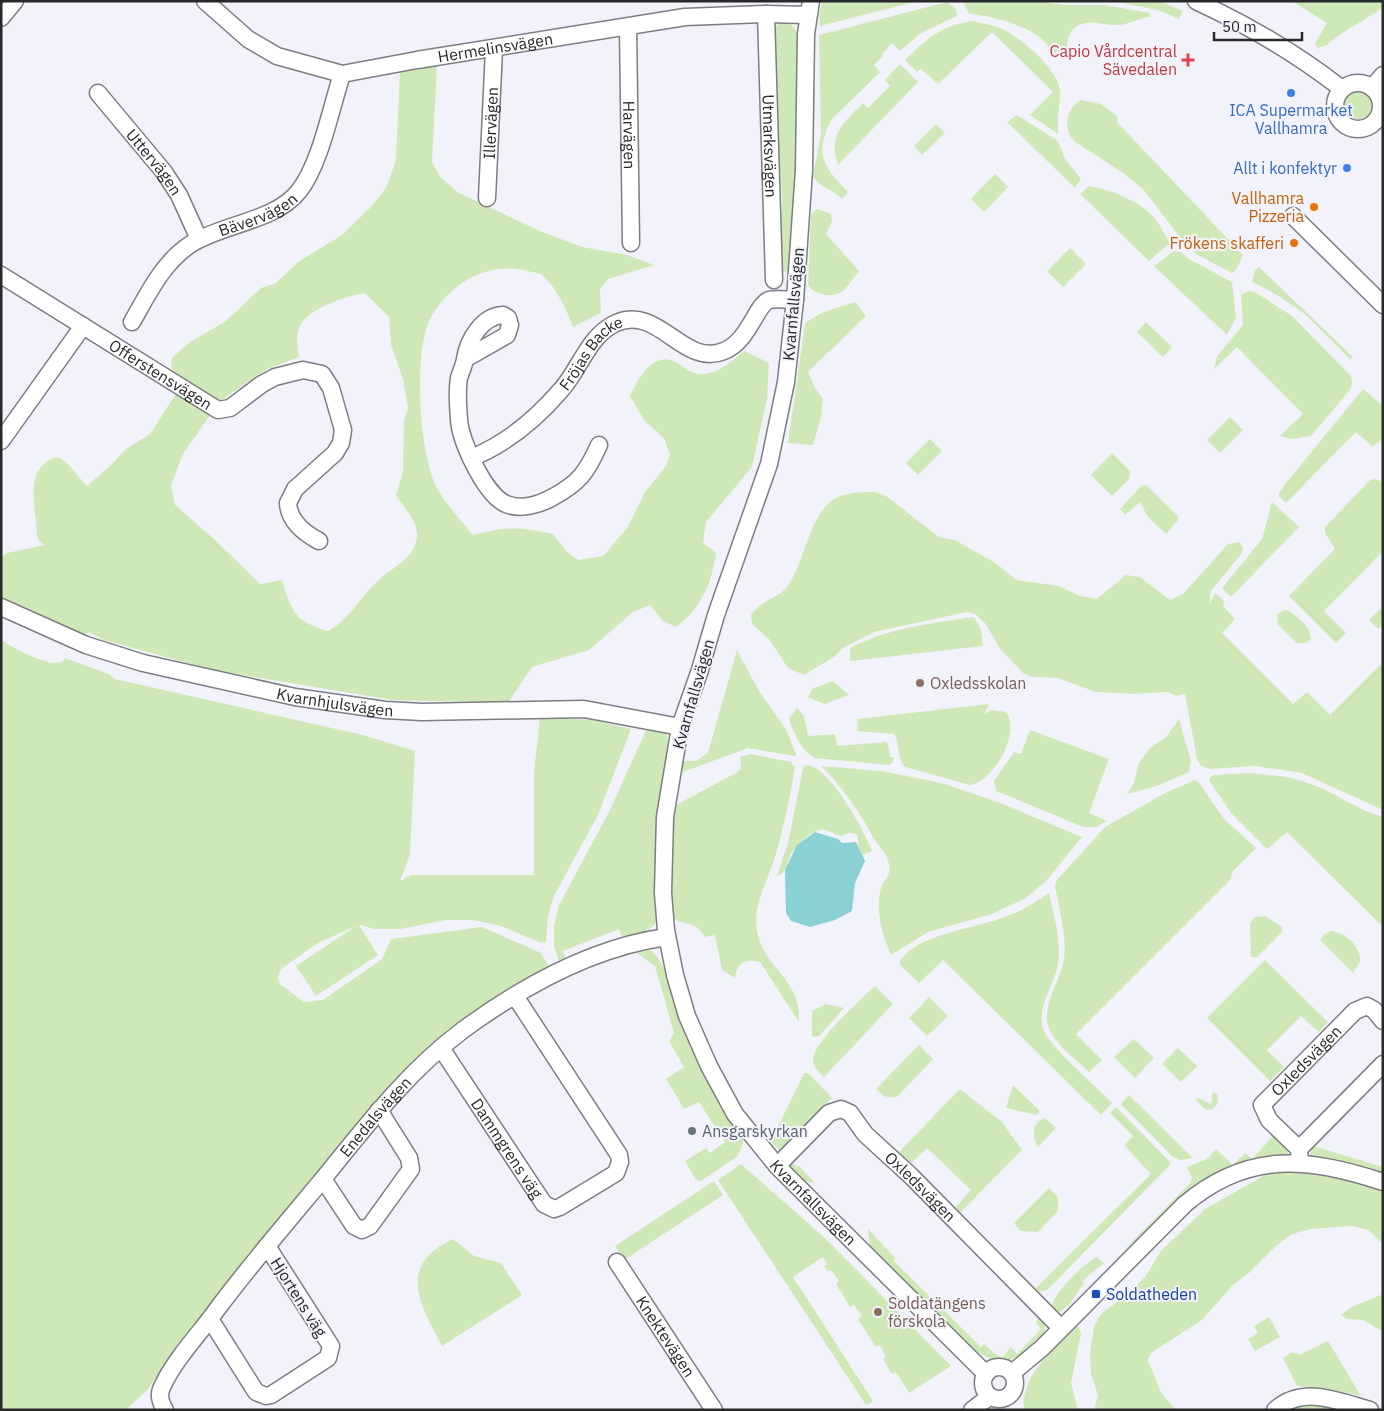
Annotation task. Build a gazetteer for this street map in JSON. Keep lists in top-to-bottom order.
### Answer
{
  "streets": {
    "street": [
      "Hermelinsvägen",
      "Illervägen",
      "Harvägen",
      "Utmarksvägen",
      "Uttervägen",
      "Bävervägen",
      "Kvarnfallsvägen",
      "Fröjas Backe",
      "Offerstensvägen",
      "Kvarnhjulsvägen",
      "Oxledsvägen",
      "Enedalsvägen",
      "Dammgrens väg",
      "Hjortens väg",
      "Knektevägen"
    ]
  },
  "crossings": [
    ["Hermelinsvägen", "Illervägen"],
    ["Hermelinsvägen", "Harvägen"],
    ["Hermelinsvägen", "Utmarksvägen"],
    ["Hermelinsvägen", "Bävervägen"],
    ["Hermelinsvägen", "Kvarnfallsvägen"],
    ["Uttervägen", "Bävervägen"],
    ["Kvarnfallsvägen", "Fröjas Backe"],
    ["Kvarnfallsvägen", "Kvarnhjulsvägen"],
    ["Kvarnfallsvägen", "Oxledsvägen"],
    ["Kvarnfallsvägen", "Enedalsvägen"],
    ["Enedalsvägen", "Dammgrens väg"],
    ["Enedalsvägen", "Hjortens väg"]
  ],
  "places": {
    "health": ["Capio Vårdcentral Sävedalen"],
    "other": [
      "ICA Supermarket Vallhamra",
      "Allt i konfektyr",
      "Vallhamra Pizzeria",
      "Frökens skafferi",
      "Oxledsskolan",
      "Ansgarskyrkan",
      "Soldatängens förskola"
    ],
    "transit": ["Soldatheden"]
  },
  "scale_bar": "50 m"
}
